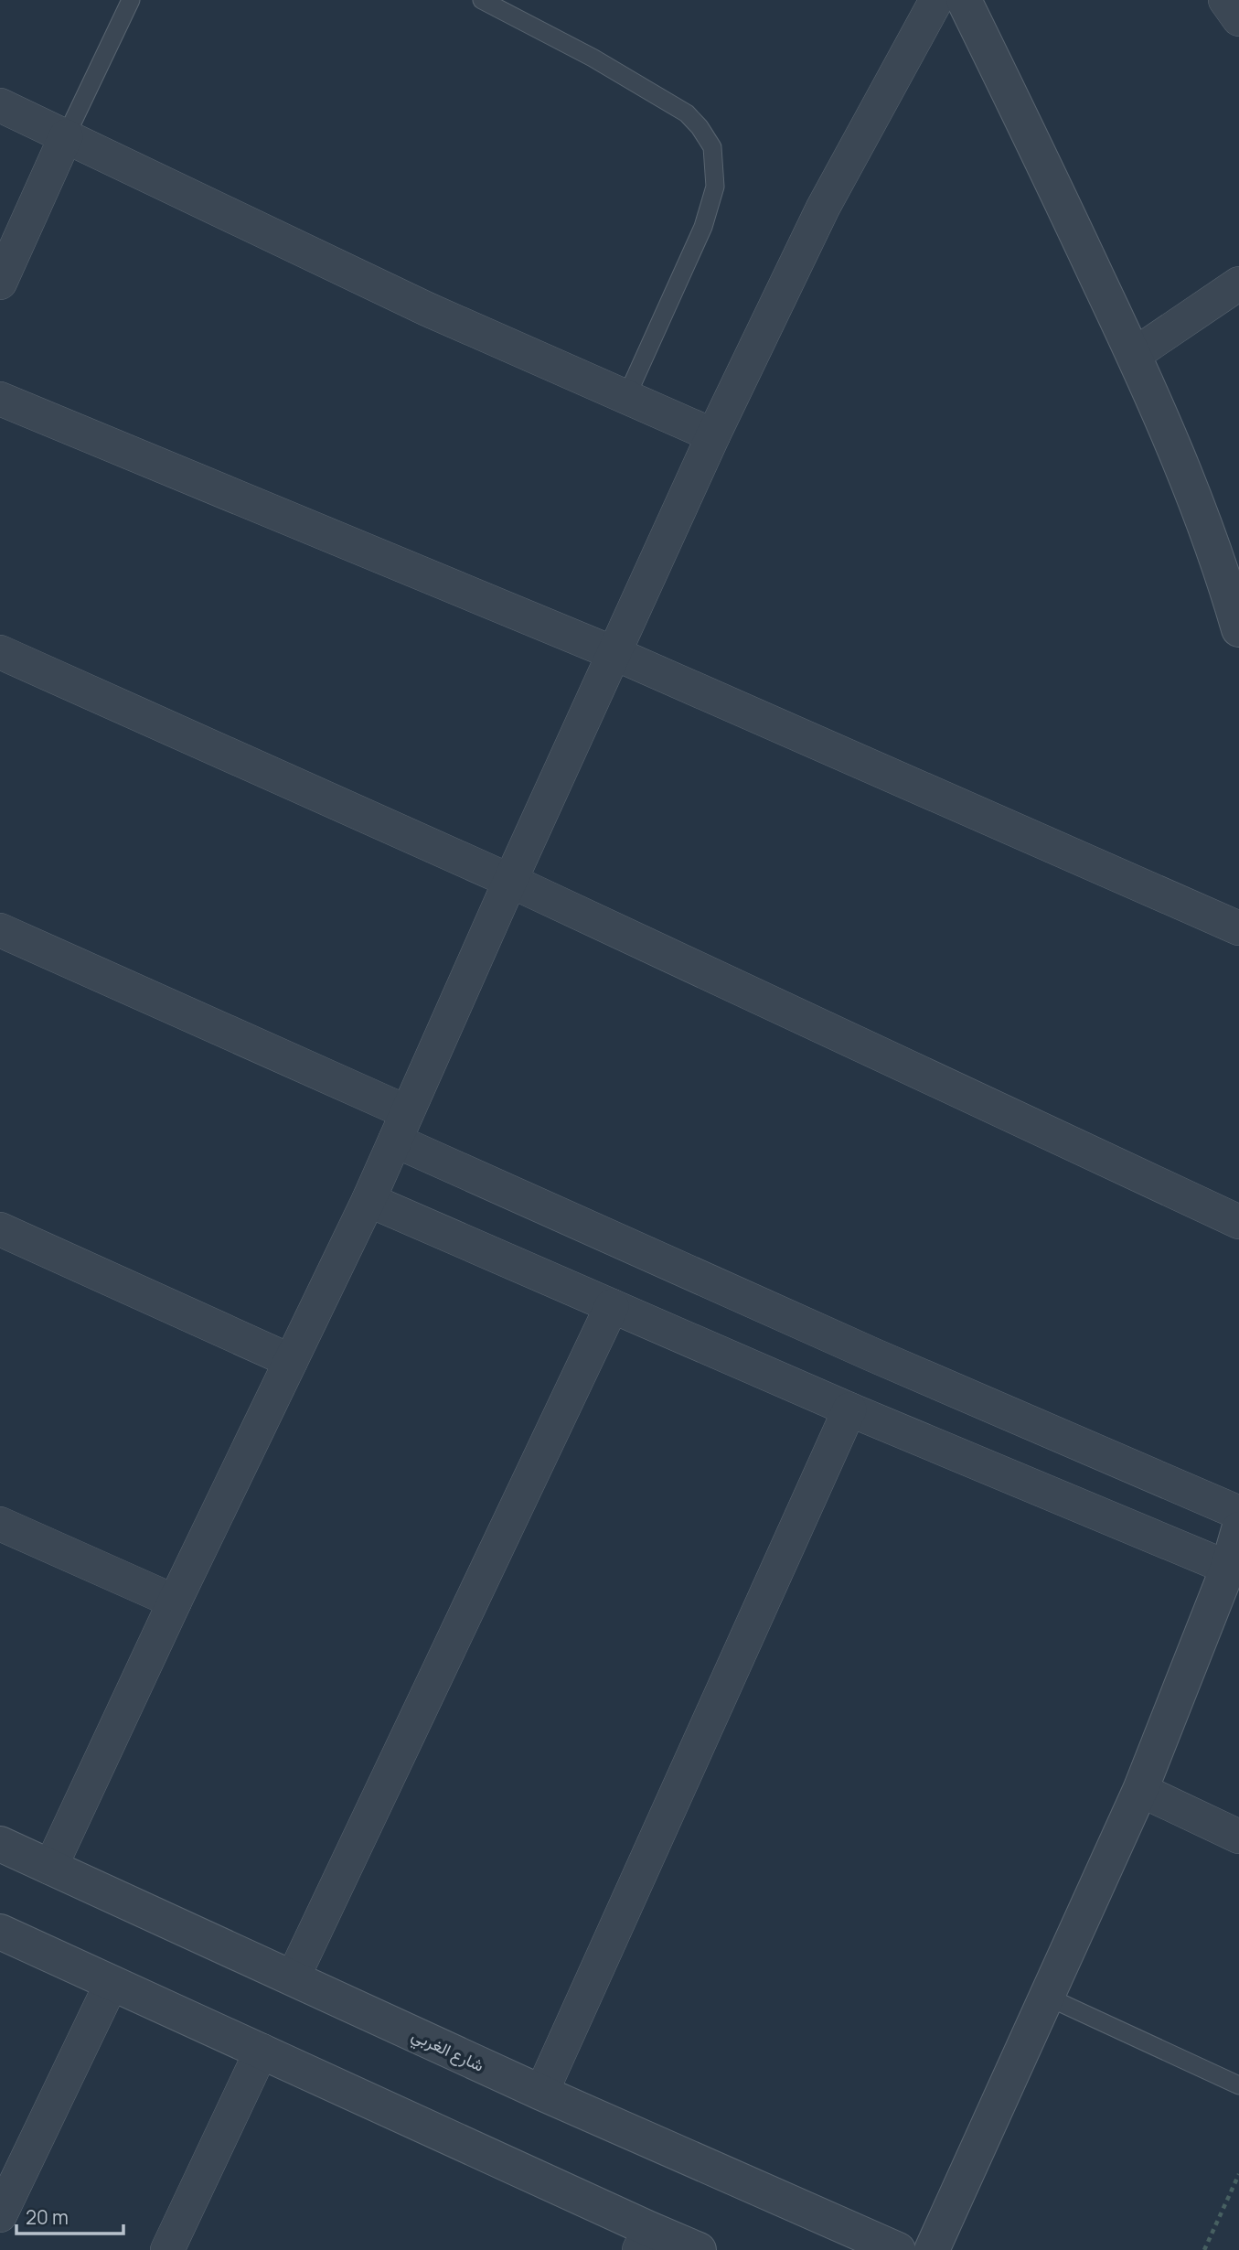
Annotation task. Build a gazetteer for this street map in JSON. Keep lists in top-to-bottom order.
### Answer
{
  "streets": {
    "street": ["شارع الغربي"]
  },
  "scale_bar": "20 m"
}
